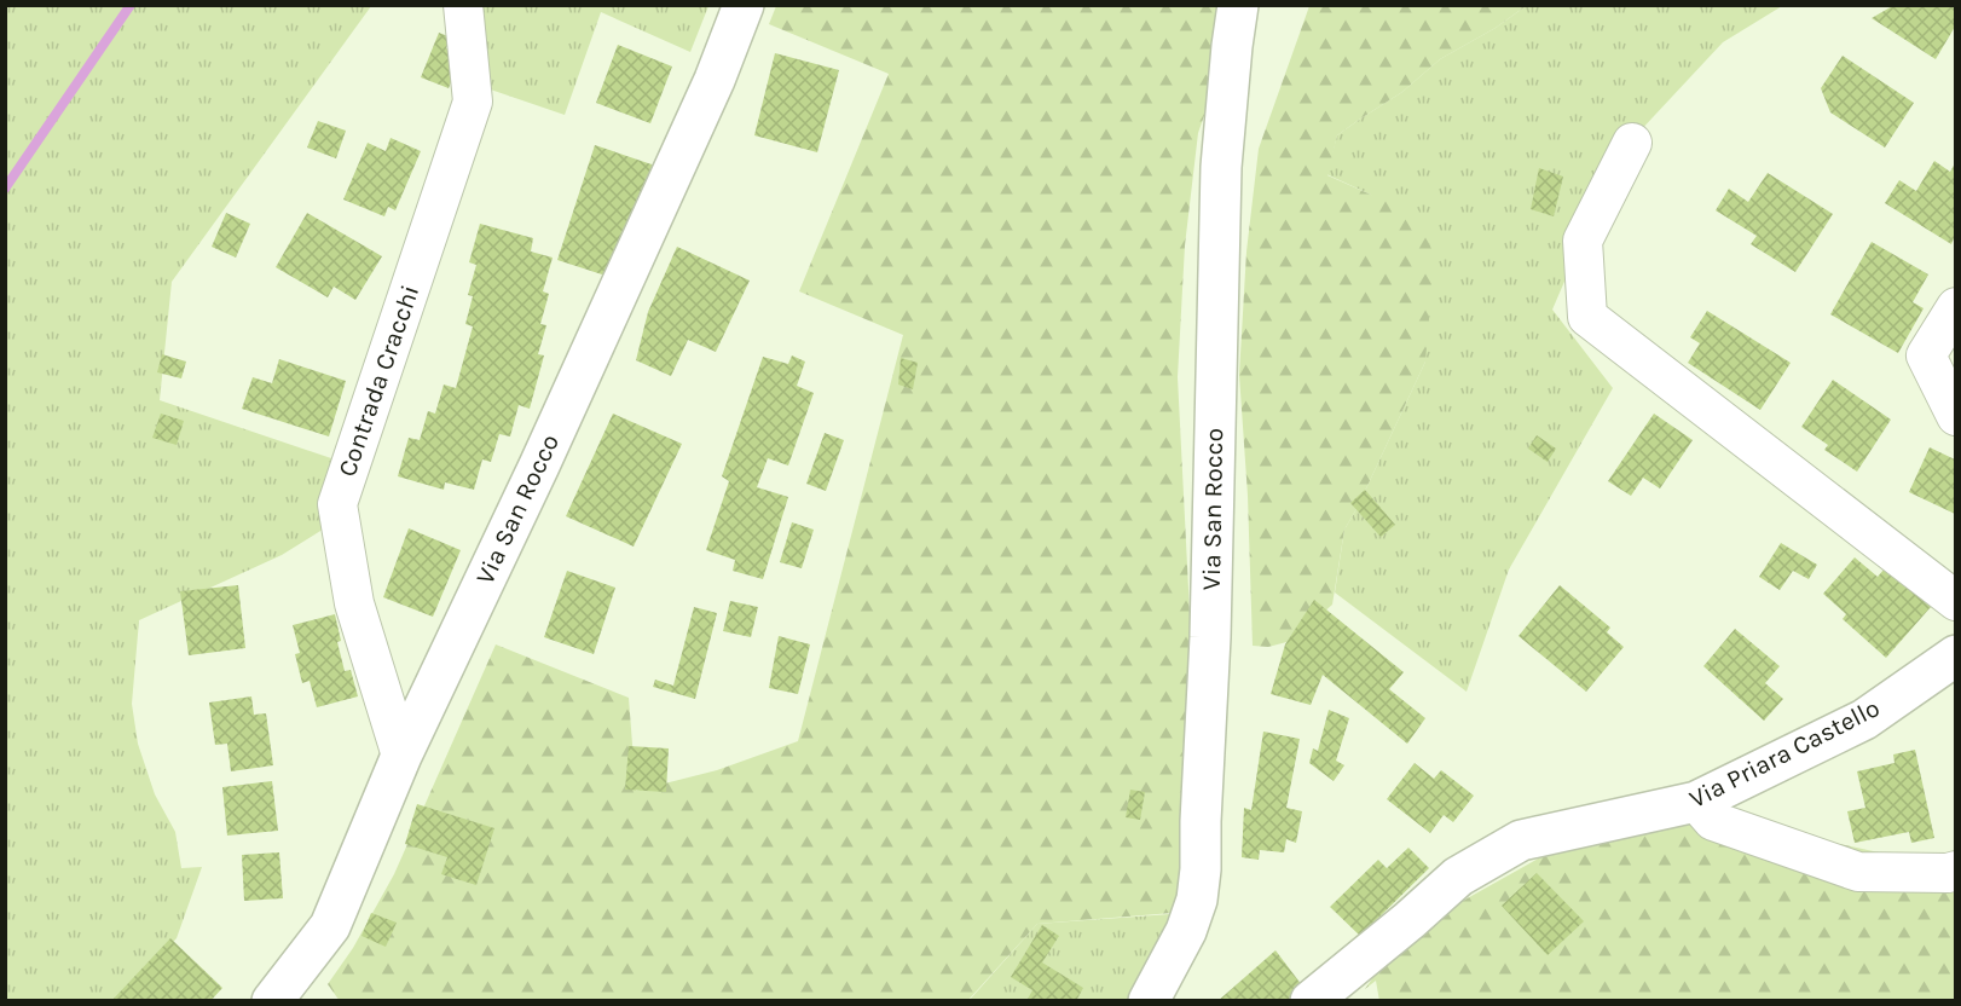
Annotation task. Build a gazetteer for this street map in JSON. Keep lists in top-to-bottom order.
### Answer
{
  "streets": {
    "street": ["Contrada Cracchi", "Via San Rocco", "Via Priara Castello"]
  },
  "crossings": [
    ["Contrada Cracchi", "Via San Rocco"]
  ]
}
